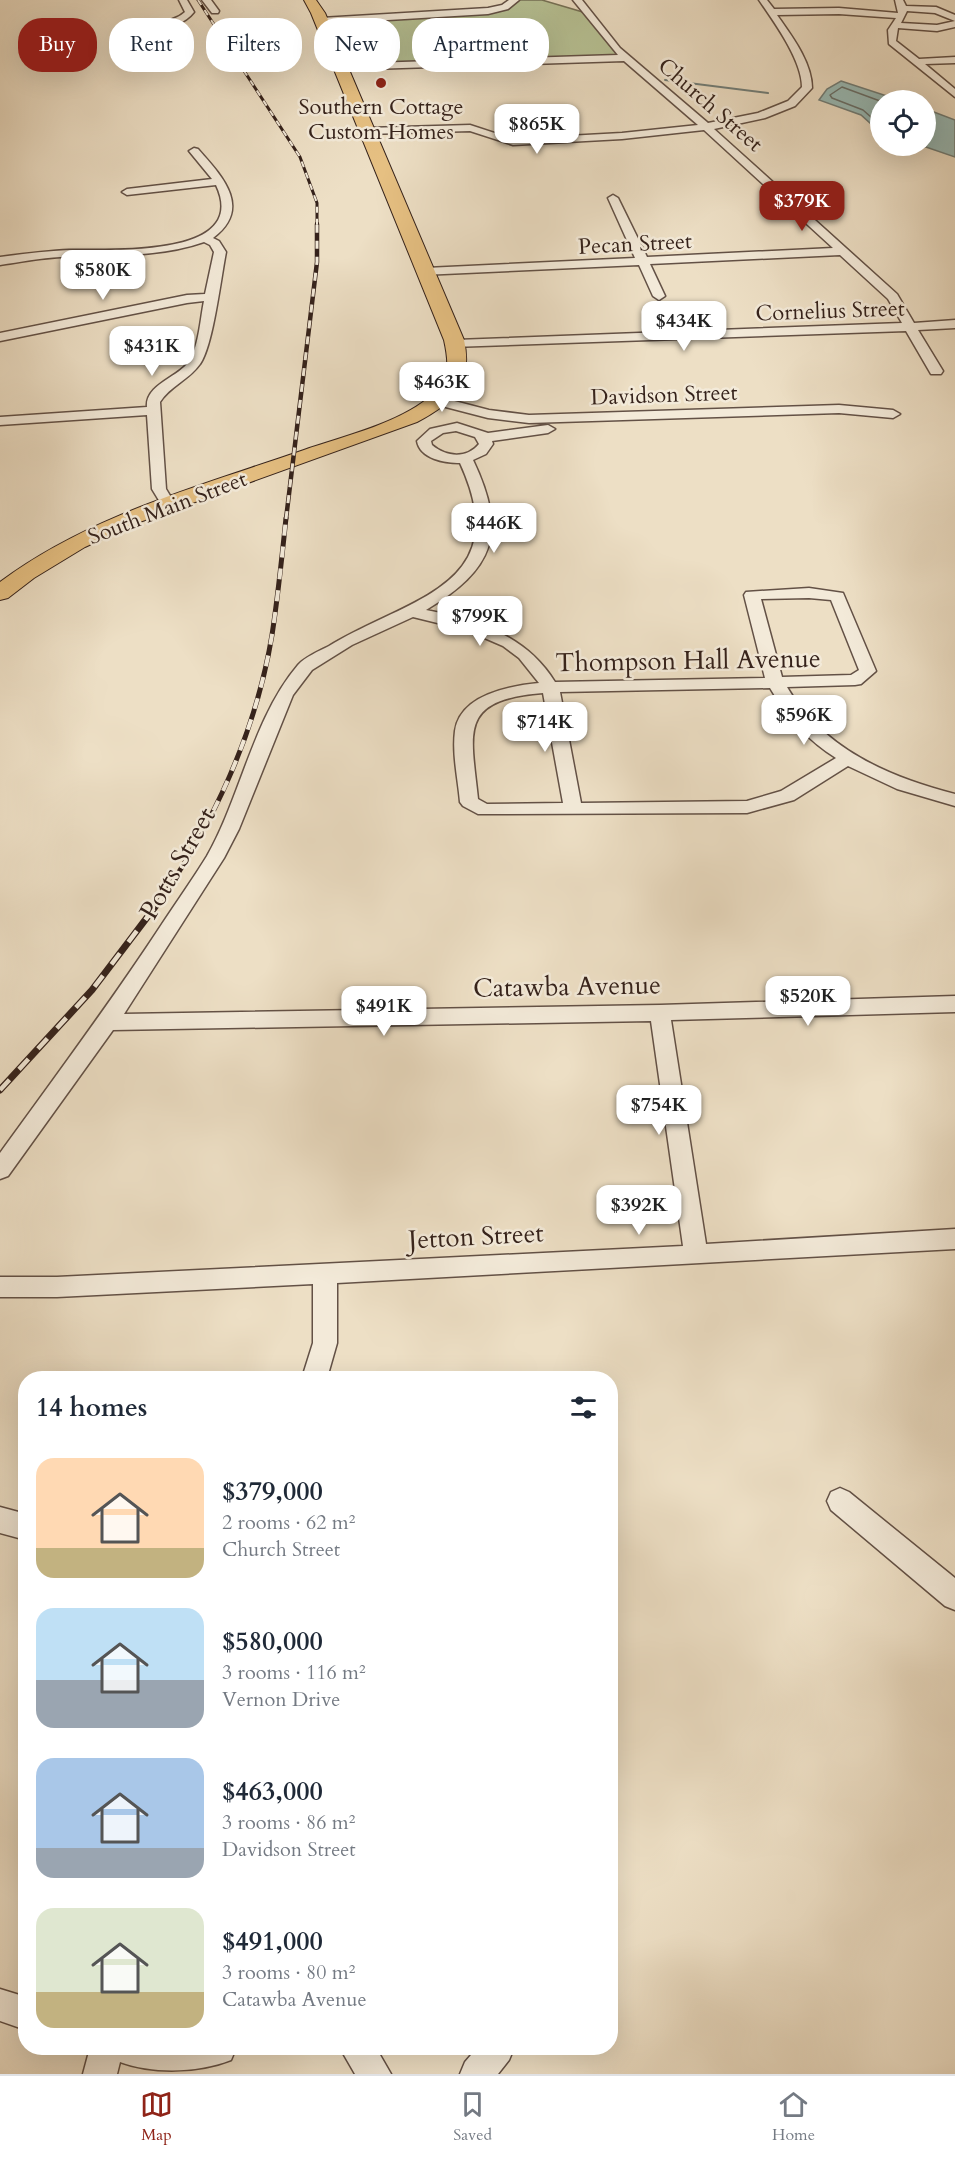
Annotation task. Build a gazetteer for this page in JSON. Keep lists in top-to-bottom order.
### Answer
{
  "streets": {
    "main road": ["South Main Street"],
    "street": [
      "Church Street",
      "Pecan Street",
      "Cornelius Street",
      "Davidson Street",
      "Thompson Hall Avenue",
      "Potts Street",
      "Catawba Avenue",
      "Jetton Street"
    ]
  },
  "crossings": [
    ["Church Street", "Pecan Street"],
    ["Church Street", "Cornelius Street"],
    ["Davidson Street", "South Main Street"],
    ["Potts Street", "Catawba Avenue"]
  ],
  "places": ["Southern Cottage Custom Homes"],
  "page": {
    "chip": [
      "Buy",
      "Rent",
      "Filters",
      "New",
      "Apartment"
    ],
    "price": [
      "$865K",
      "$379K",
      "$580K",
      "$434K",
      "$431K",
      "$463K",
      "$446K",
      "$799K",
      "$596K",
      "$714K",
      "$520K",
      "$491K",
      "$754K",
      "$392K"
    ],
    "heading": "14 homes",
    "list": [
      {
        "name": "$379,000",
        "note": "2 rooms · 62 m² · Church Street"
      },
      {
        "name": "$580,000",
        "note": "3 rooms · 116 m² · Vernon Drive"
      },
      {
        "name": "$463,000",
        "note": "3 rooms · 86 m² · Davidson Street"
      },
      {
        "name": "$491,000",
        "note": "3 rooms · 80 m² · Catawba Avenue"
      }
    ],
    "tabs": ["Map", "Saved", "Home"]
  }
}
